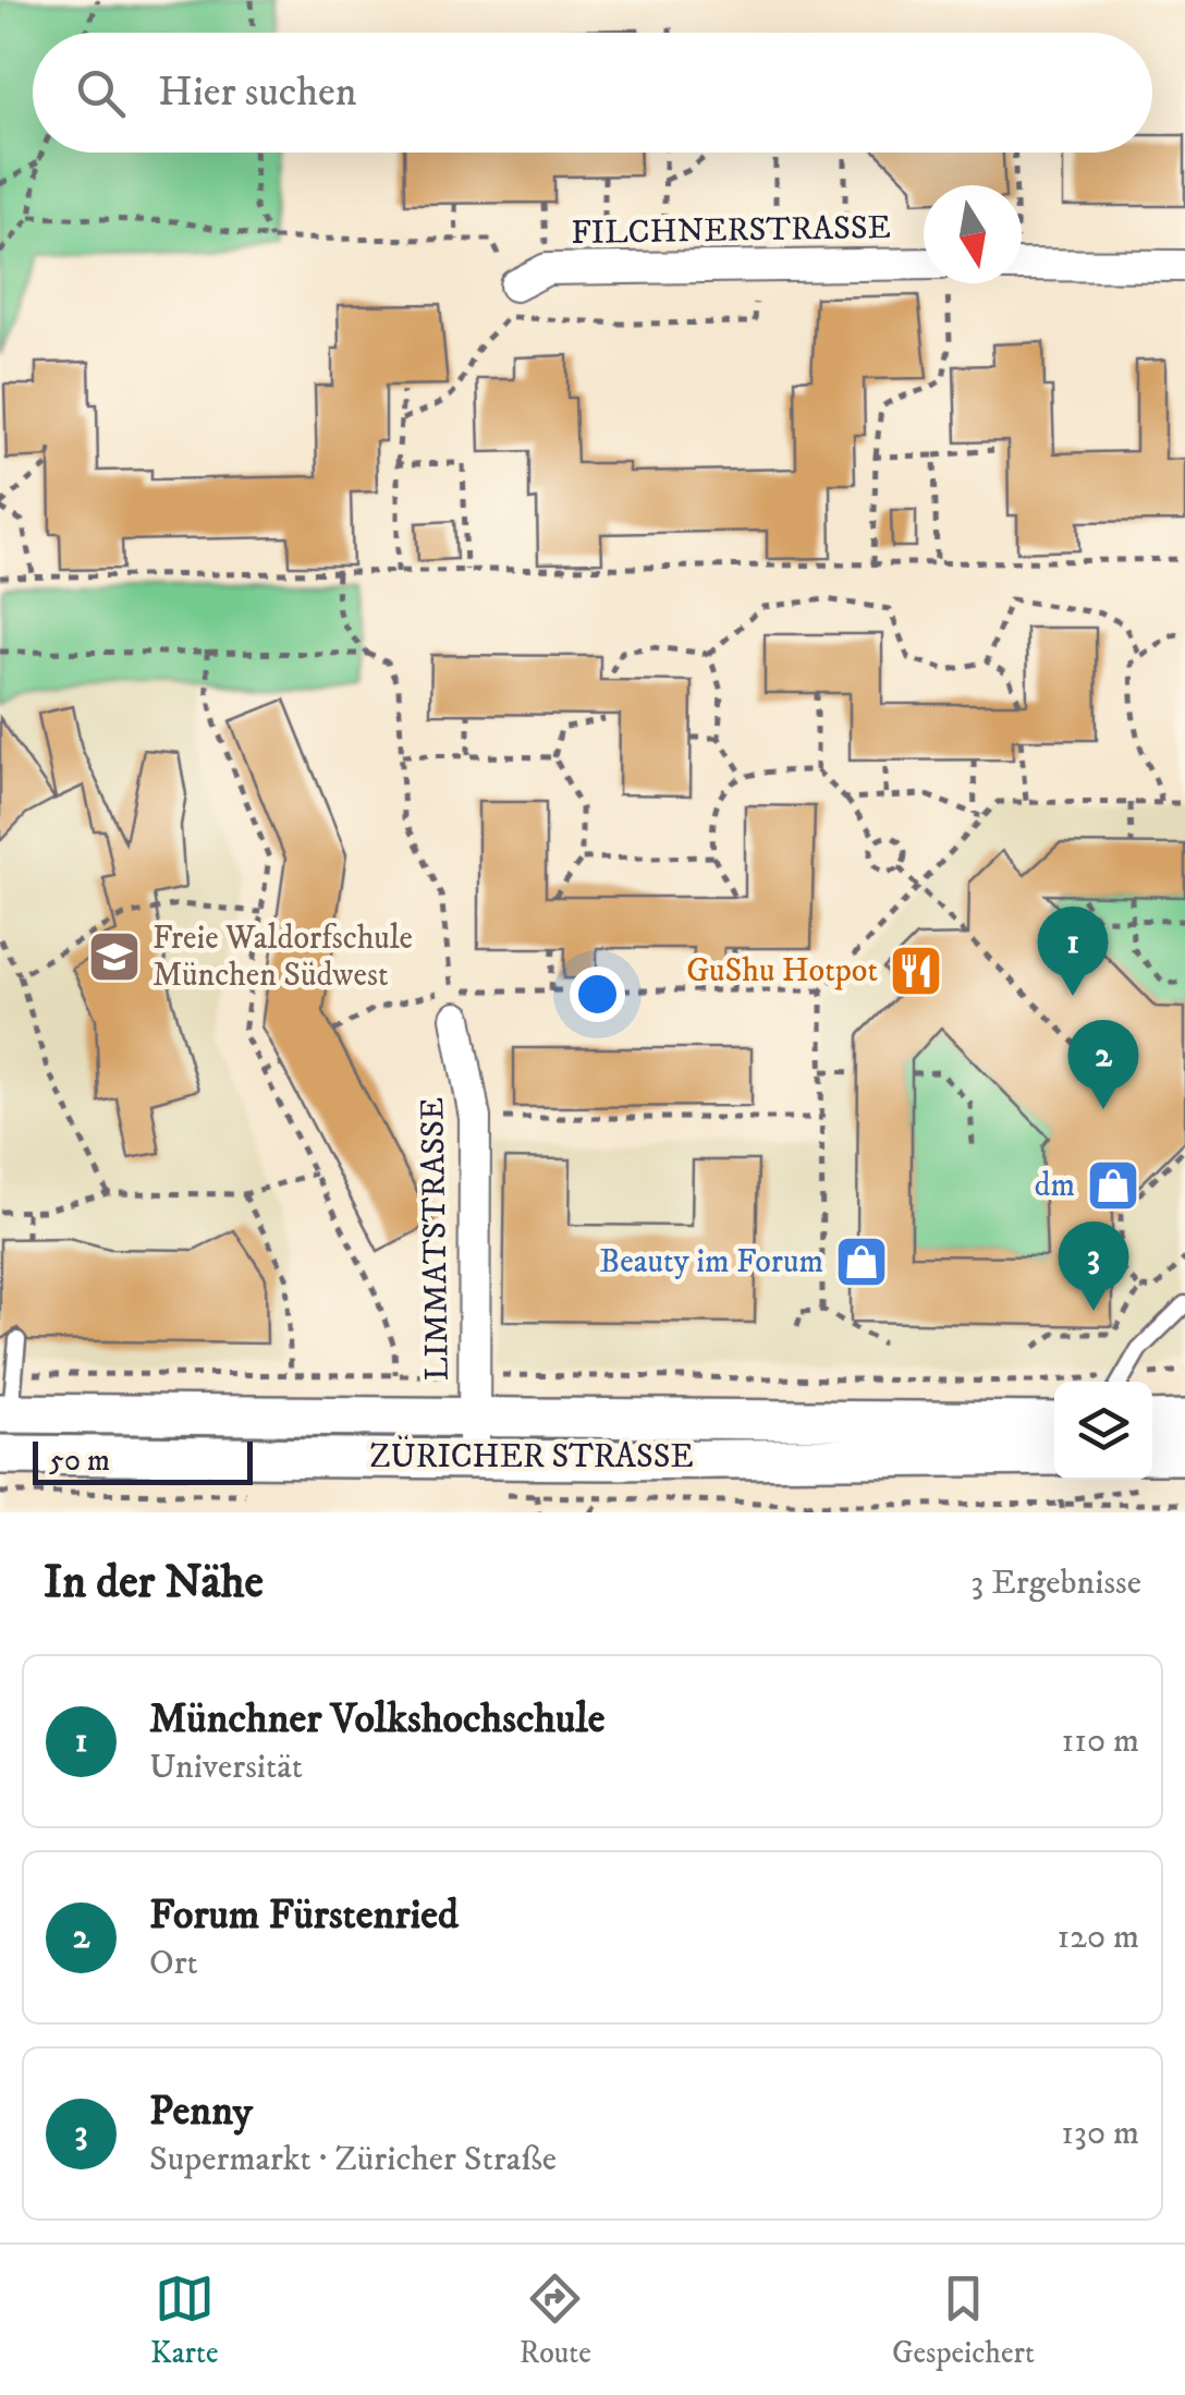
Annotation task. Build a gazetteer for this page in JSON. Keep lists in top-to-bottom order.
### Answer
{
  "streets": {
    "street": ["FILCHNERSTRASSE", "LIMMATSTRASSE", "ZÜRICHER STRASSE"]
  },
  "crossings": [
    ["LIMMATSTRASSE", "ZÜRICHER STRASSE"]
  ],
  "places": {
    "school or university": ["Freie Waldorfschule München Südwest"],
    "restaurant": ["GuShu Hotpot"],
    "shop": ["dm", "Beauty im Forum"]
  },
  "scale_bar": "50 m",
  "north": "bottom",
  "page": {
    "search": "Hier suchen",
    "pins": ["1", "2", "3"],
    "scale": "50 m",
    "heading": ["In der Nähe", "3 Ergebnisse"],
    "list": [
      {
        "mark": "1",
        "name": "Münchner Volkshochschule",
        "note": "Universität",
        "value": "110 m"
      },
      {
        "mark": "2",
        "name": "Forum Fürstenried",
        "note": "Ort",
        "value": "120 m"
      },
      {
        "mark": "3",
        "name": "Penny",
        "note": "Supermarkt · Züricher Straße",
        "value": "130 m"
      }
    ],
    "nav": ["Karte", "Route", "Gespeichert"]
  }
}
